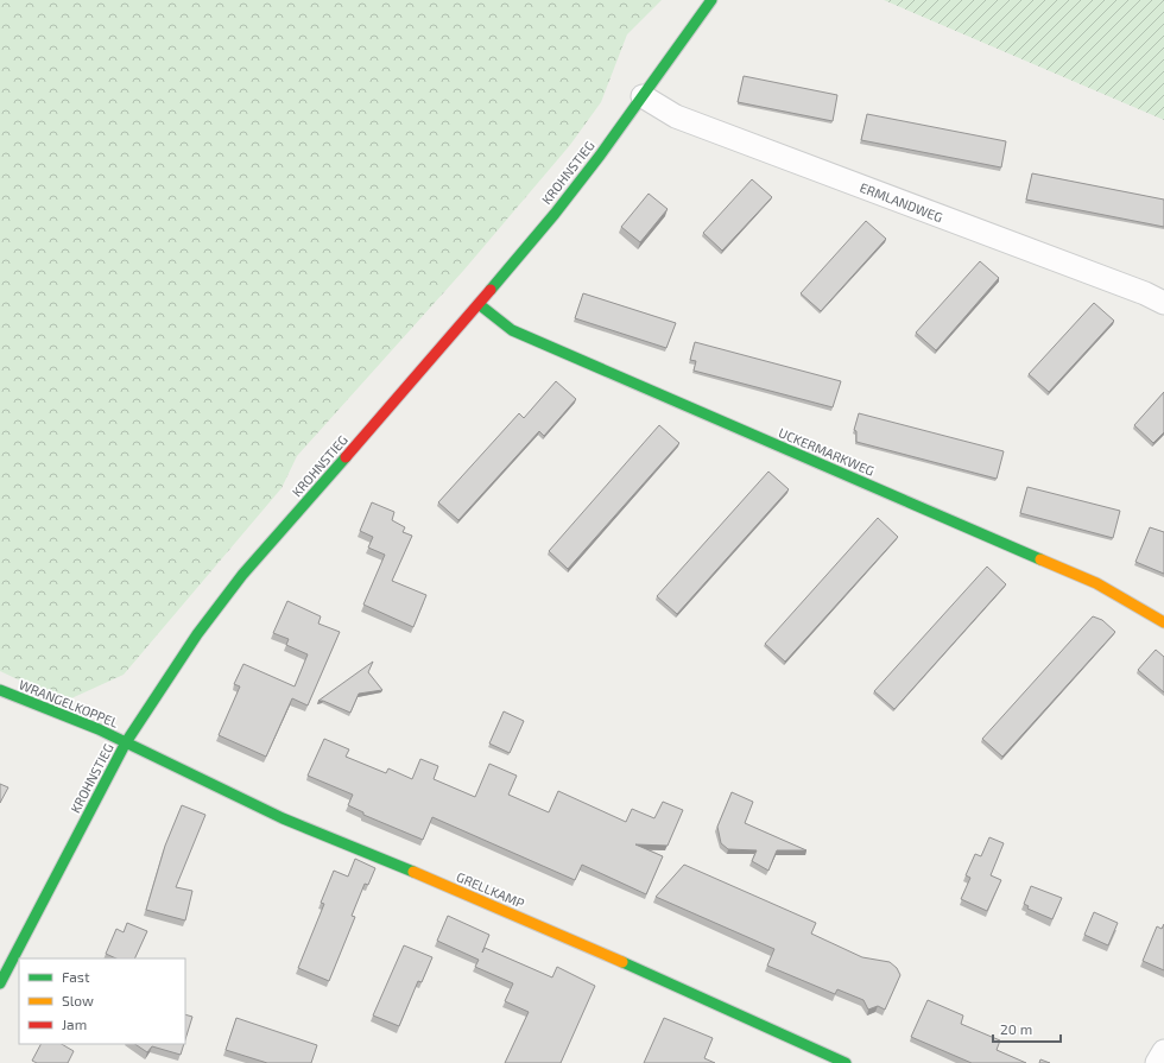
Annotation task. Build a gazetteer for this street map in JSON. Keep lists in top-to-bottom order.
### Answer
{
  "streets": {
    "street": [
      "KROHNSTIEG",
      "ERMLANDWEG",
      "UCKERMARKWEG",
      "WRANGELKOPPEL",
      "GRELLKAMP"
    ]
  },
  "crossings": [
    ["KROHNSTIEG", "ERMLANDWEG"],
    ["KROHNSTIEG", "UCKERMARKWEG"],
    ["KROHNSTIEG", "WRANGELKOPPEL"],
    ["KROHNSTIEG", "GRELLKAMP"],
    ["WRANGELKOPPEL", "GRELLKAMP"]
  ],
  "legend": ["Fast", "Slow", "Jam"],
  "scale_bar": "20 m"
}
